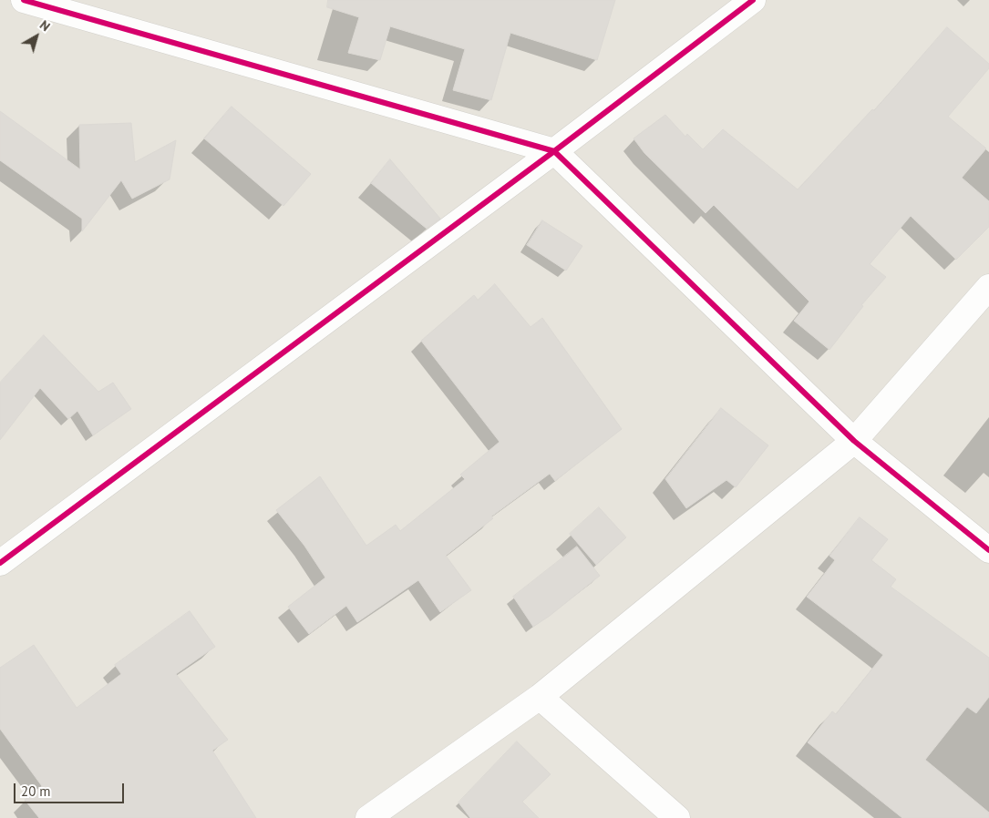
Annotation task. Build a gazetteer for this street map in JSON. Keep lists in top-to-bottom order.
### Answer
{
  "scale_bar": "20 m",
  "north": "top right"
}
